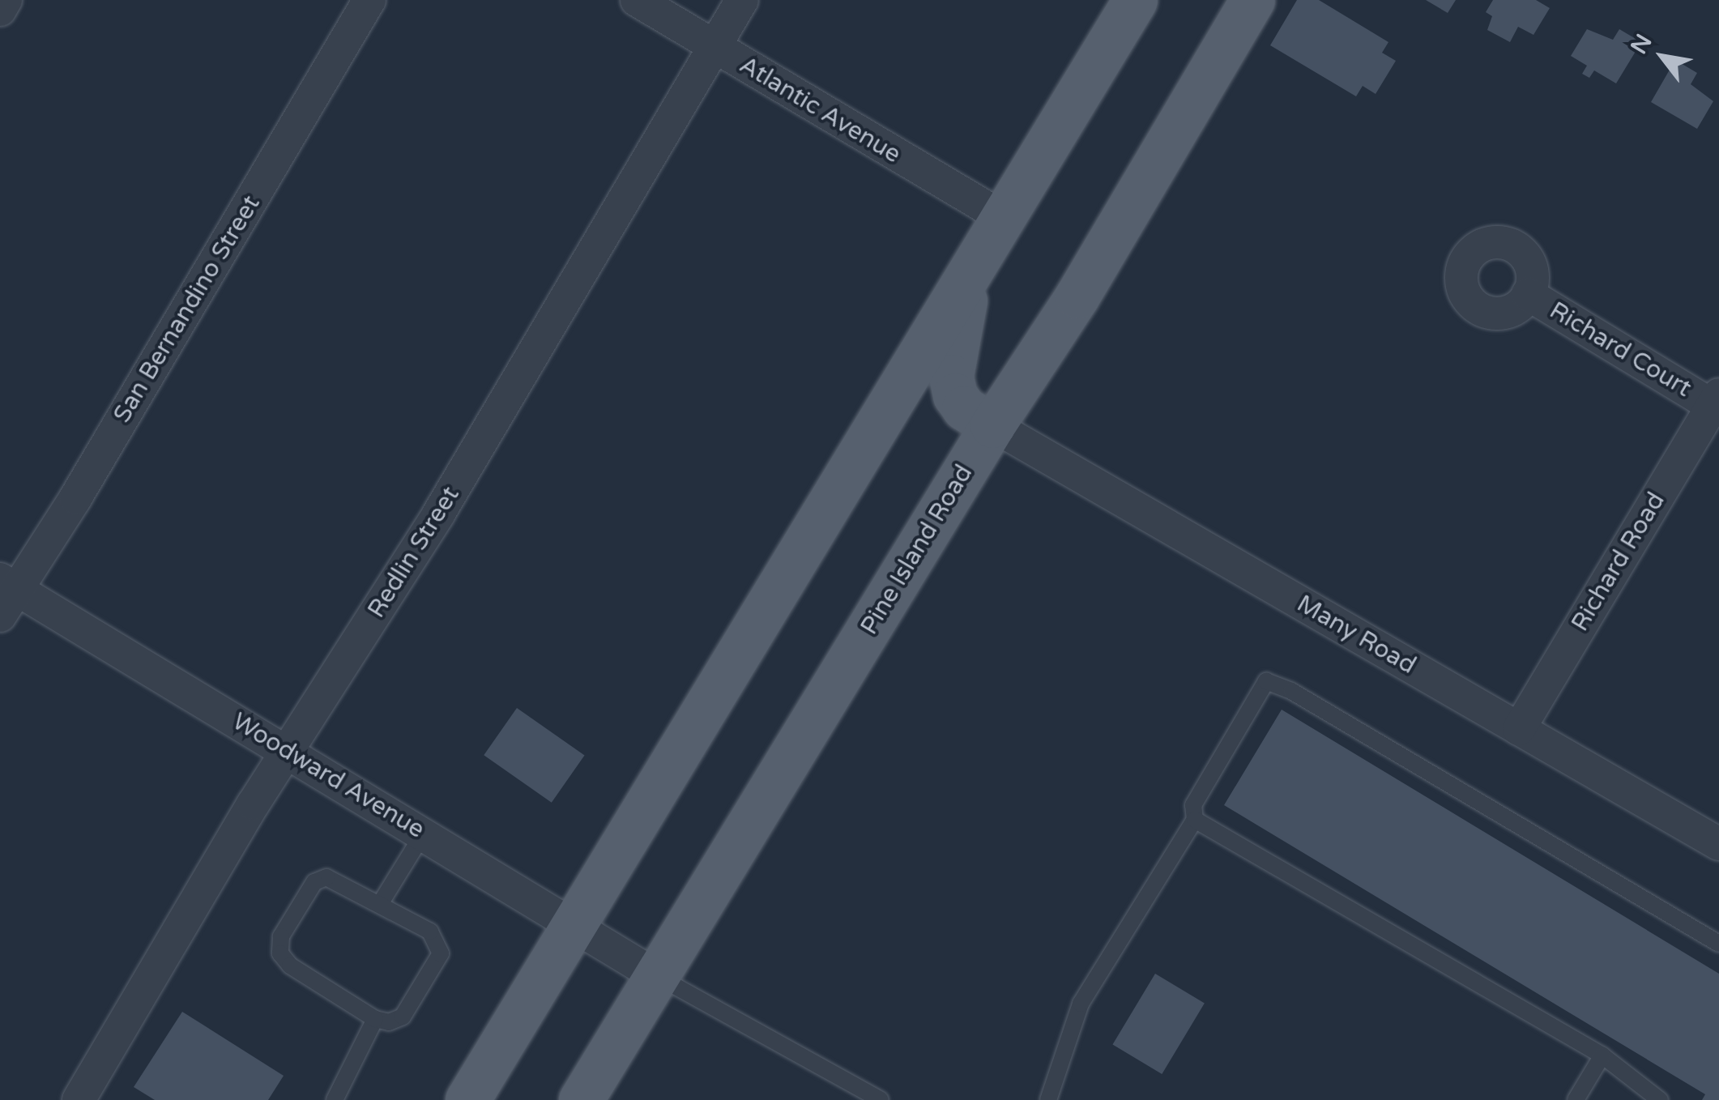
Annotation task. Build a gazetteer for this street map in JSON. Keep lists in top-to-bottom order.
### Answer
{
  "streets": {
    "main road": ["Pine Island Road"],
    "street": [
      "Atlantic Avenue",
      "San Bernandino Street",
      "Richard Court",
      "Redlin Street",
      "Richard Road",
      "Many Road",
      "Woodward Avenue"
    ]
  },
  "crossings": [
    ["Atlantic Avenue", "Redlin Street"],
    ["San Bernandino Street", "Woodward Avenue"],
    ["Richard Court", "Richard Road"],
    ["Pine Island Road", "Many Road"],
    ["Pine Island Road", "Woodward Avenue"],
    ["Redlin Street", "Woodward Avenue"],
    ["Richard Road", "Many Road"]
  ],
  "north": "top left"
}
